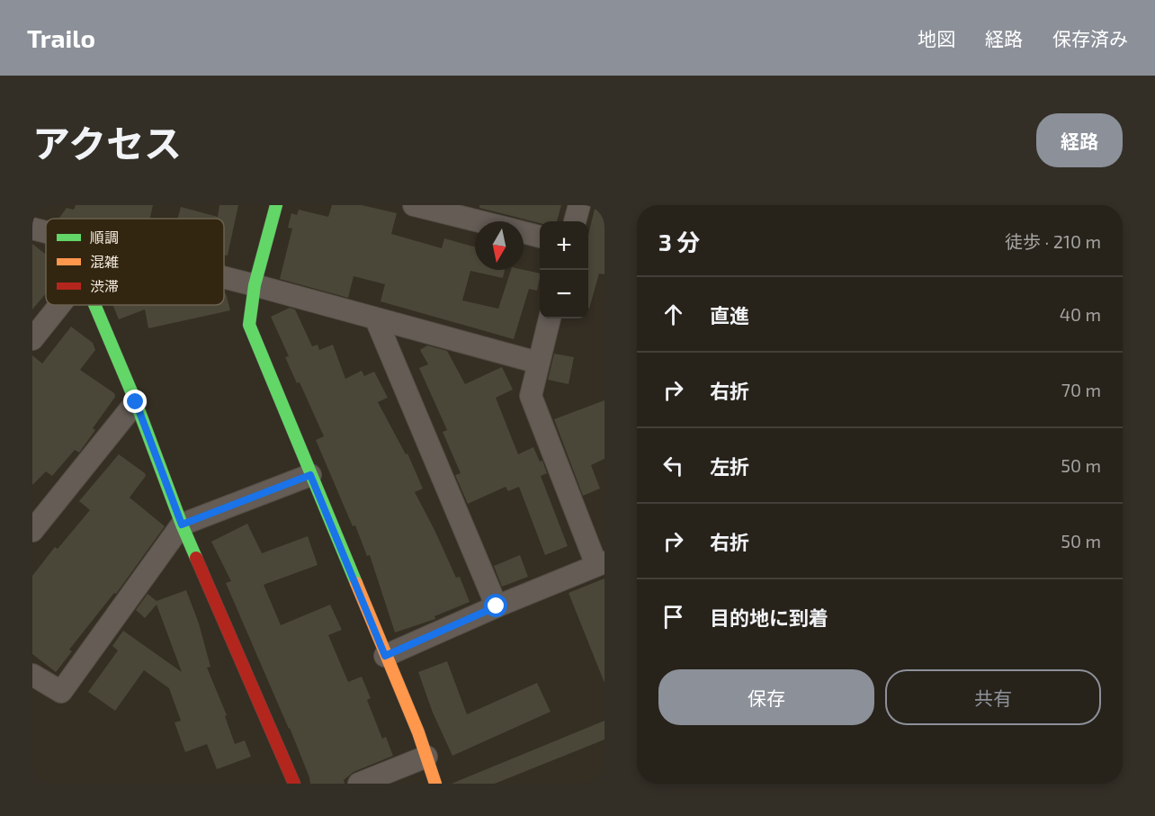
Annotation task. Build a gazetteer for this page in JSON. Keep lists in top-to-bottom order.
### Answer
{
  "legend": ["順調", "混雑", "渋滞"],
  "north": "bottom",
  "page": {
    "header": "Trailo",
    "nav": ["地図", "経路", "保存済み"],
    "title": "アクセス",
    "buttons": [
      "経路",
      ["保存", "共有"]
    ],
    "heading": ["3 分", "徒歩 · 210 m"],
    "map_buttons": ["+", "−"],
    "list": [
      ["直進", "40 m"],
      ["右折", "70 m"],
      ["左折", "50 m"],
      ["右折", "50 m"],
      "目的地に到着"
    ]
  }
}
